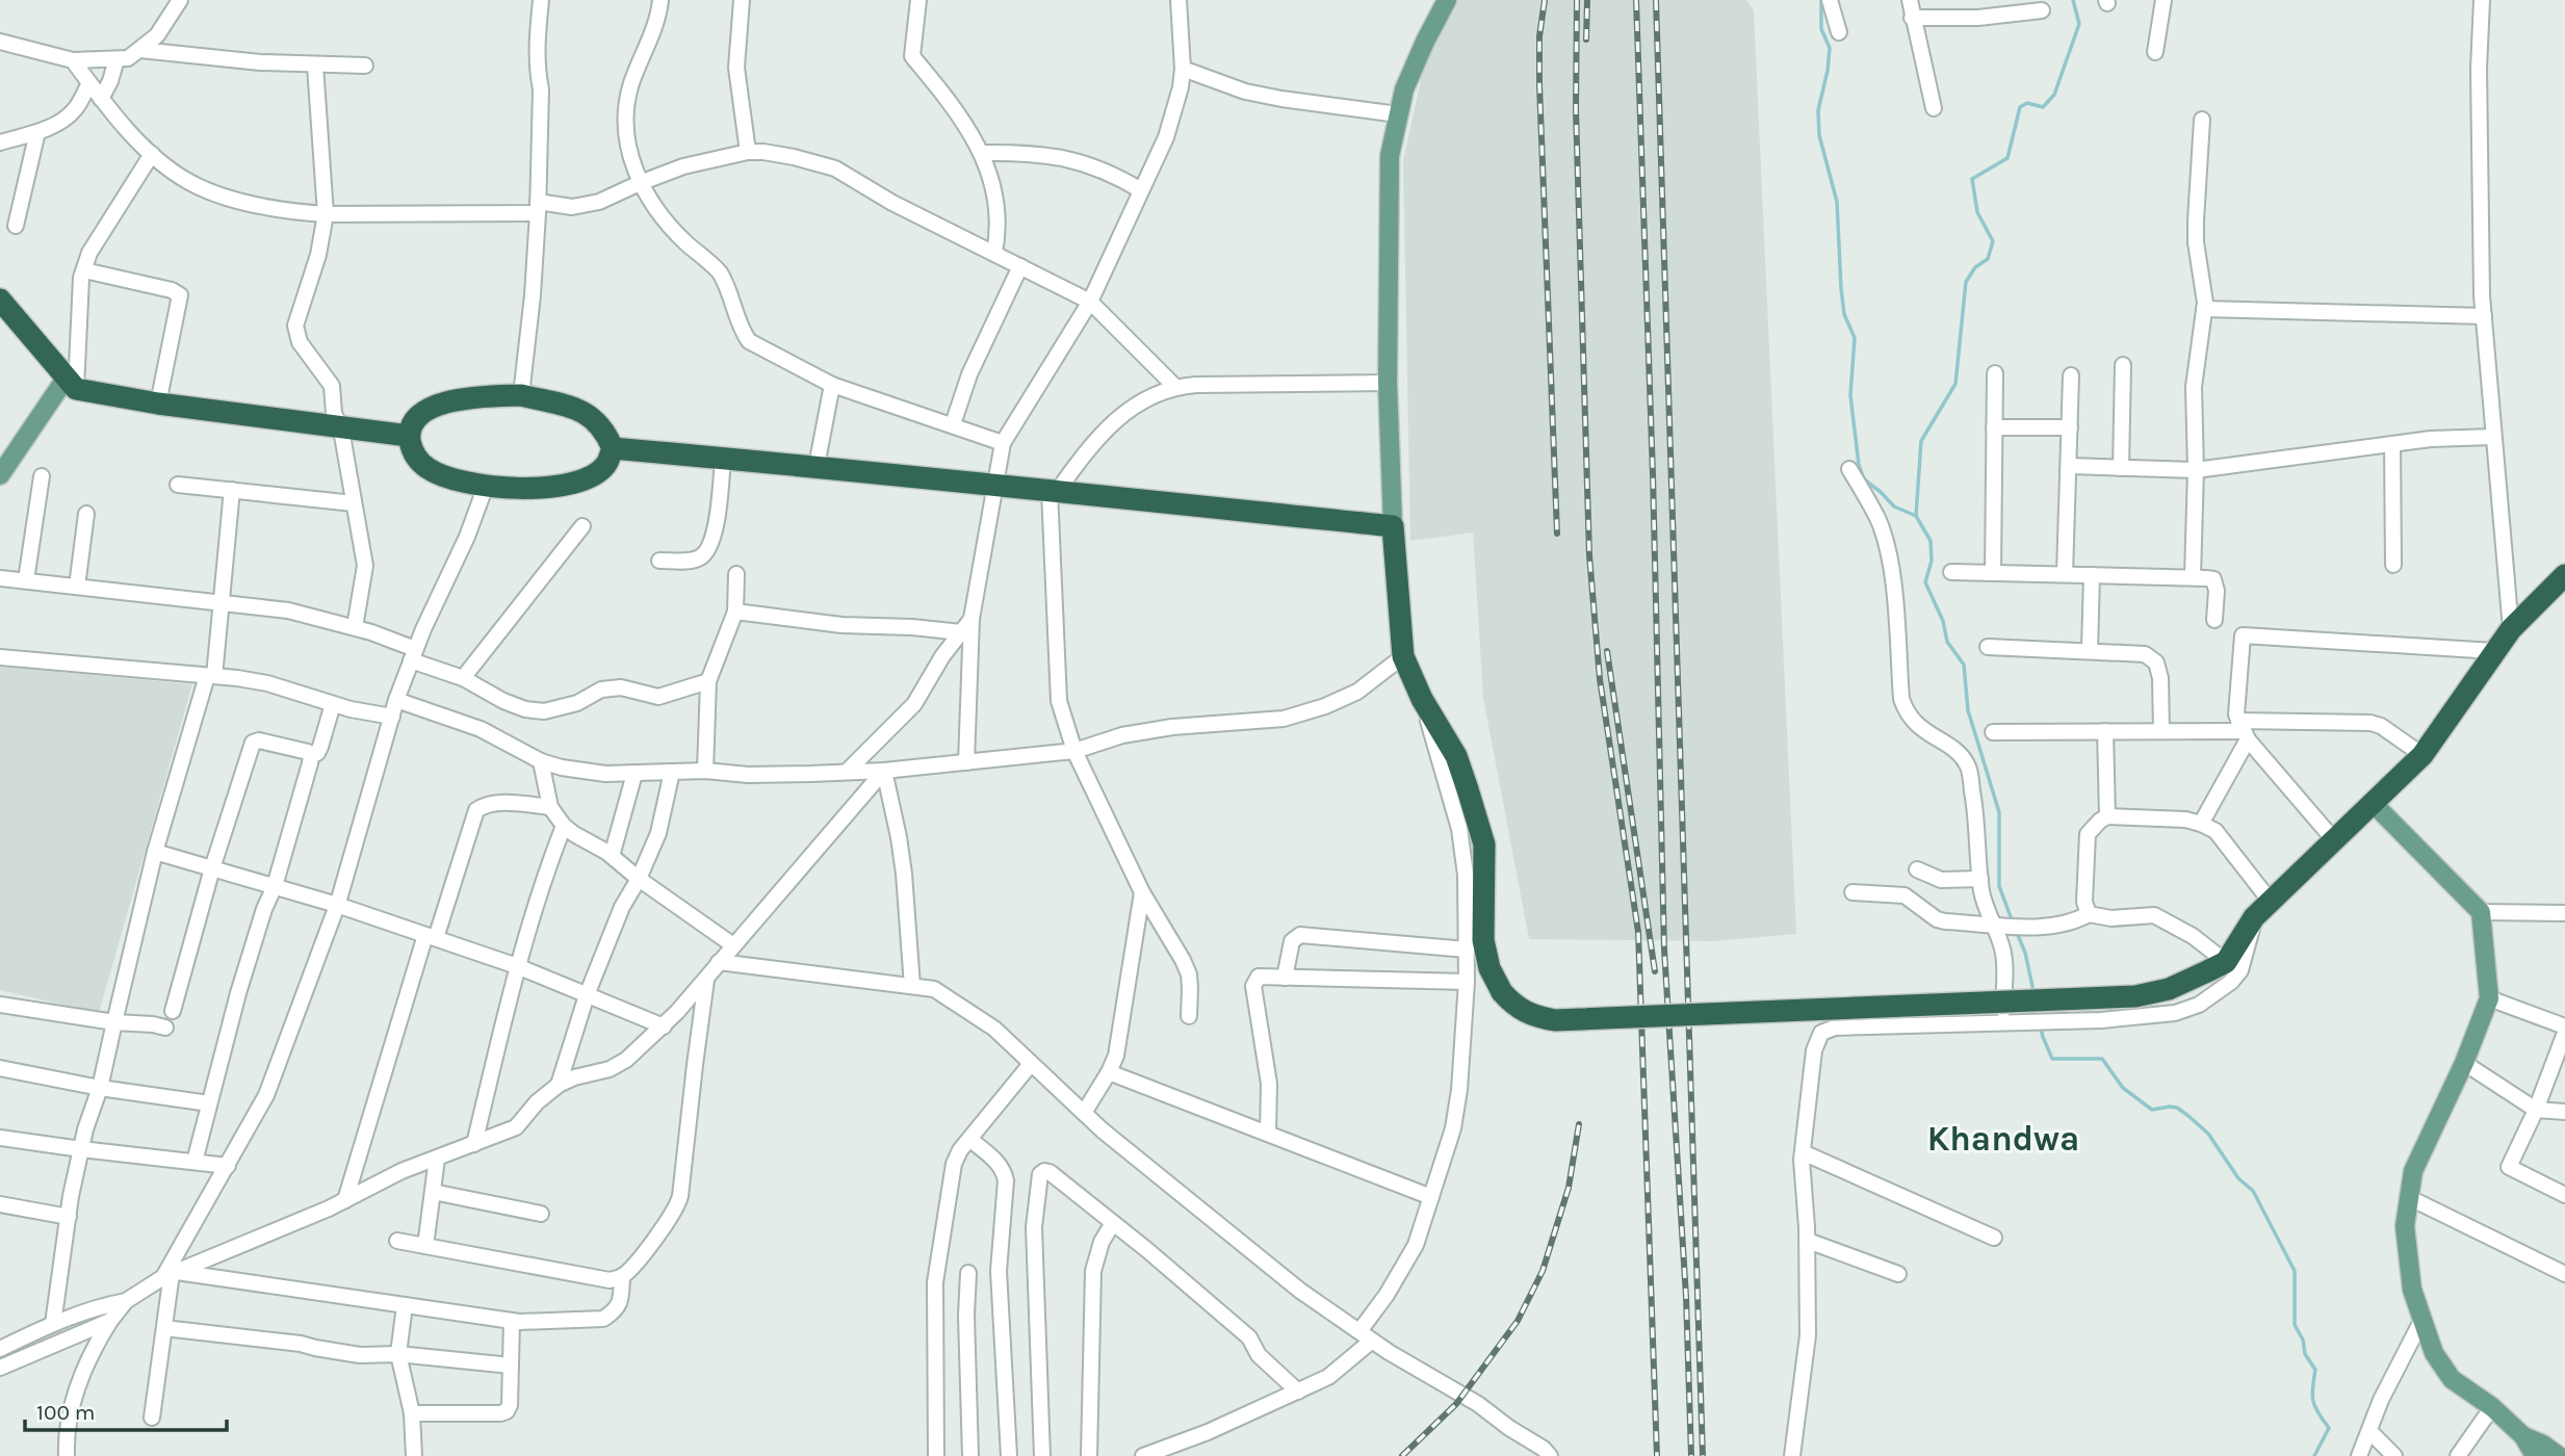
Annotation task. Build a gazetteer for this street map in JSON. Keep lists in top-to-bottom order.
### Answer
{
  "districts": ["Khandwa"],
  "scale_bar": "100 m"
}
